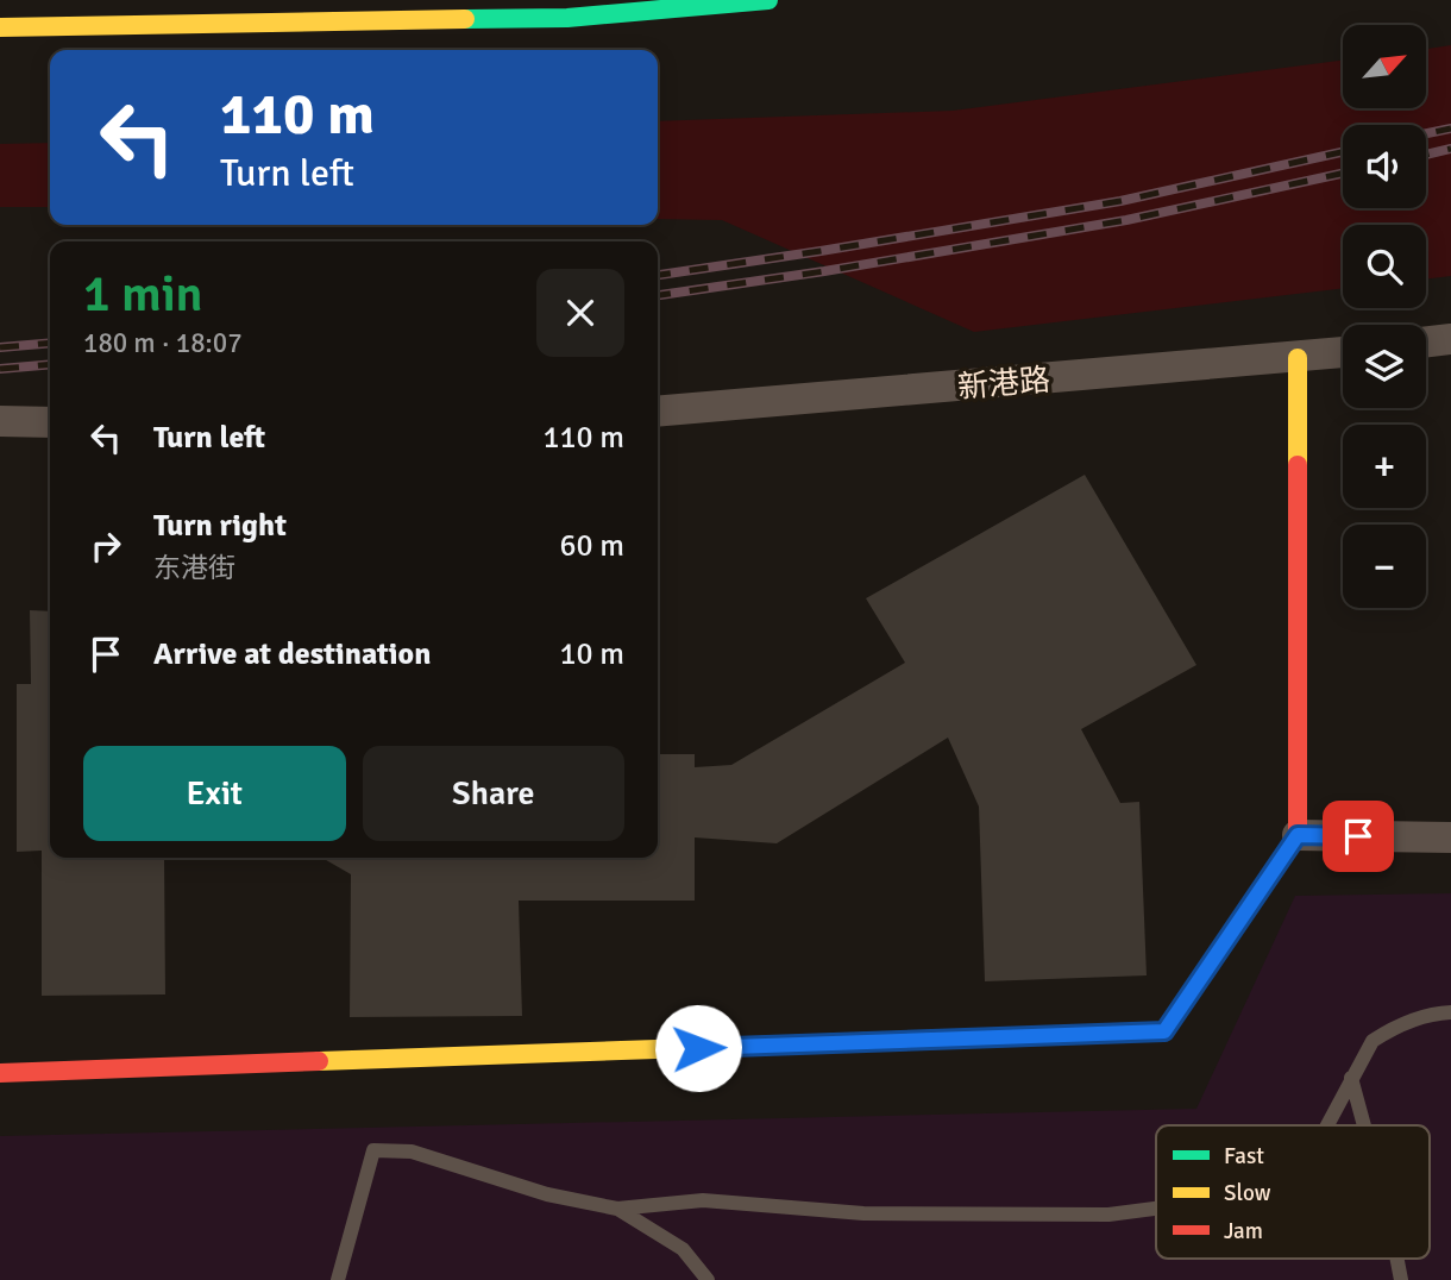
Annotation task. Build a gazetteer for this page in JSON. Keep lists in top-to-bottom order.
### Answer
{
  "streets": {
    "street": ["新港路"]
  },
  "legend": ["Fast", "Slow", "Jam"],
  "north": "top right",
  "page": {
    "map_buttons": ["+", "−"],
    "turn": ["110 m", "Turn left"],
    "heading": ["1 min", "180 m · 18:07"],
    "list": [
      {
        "name": "Turn left",
        "value": "110 m"
      },
      {
        "name": "Turn right",
        "note": "东港街",
        "value": "60 m"
      },
      {
        "name": "Arrive at destination",
        "value": "10 m"
      }
    ],
    "buttons": ["Exit", "Share"]
  }
}
